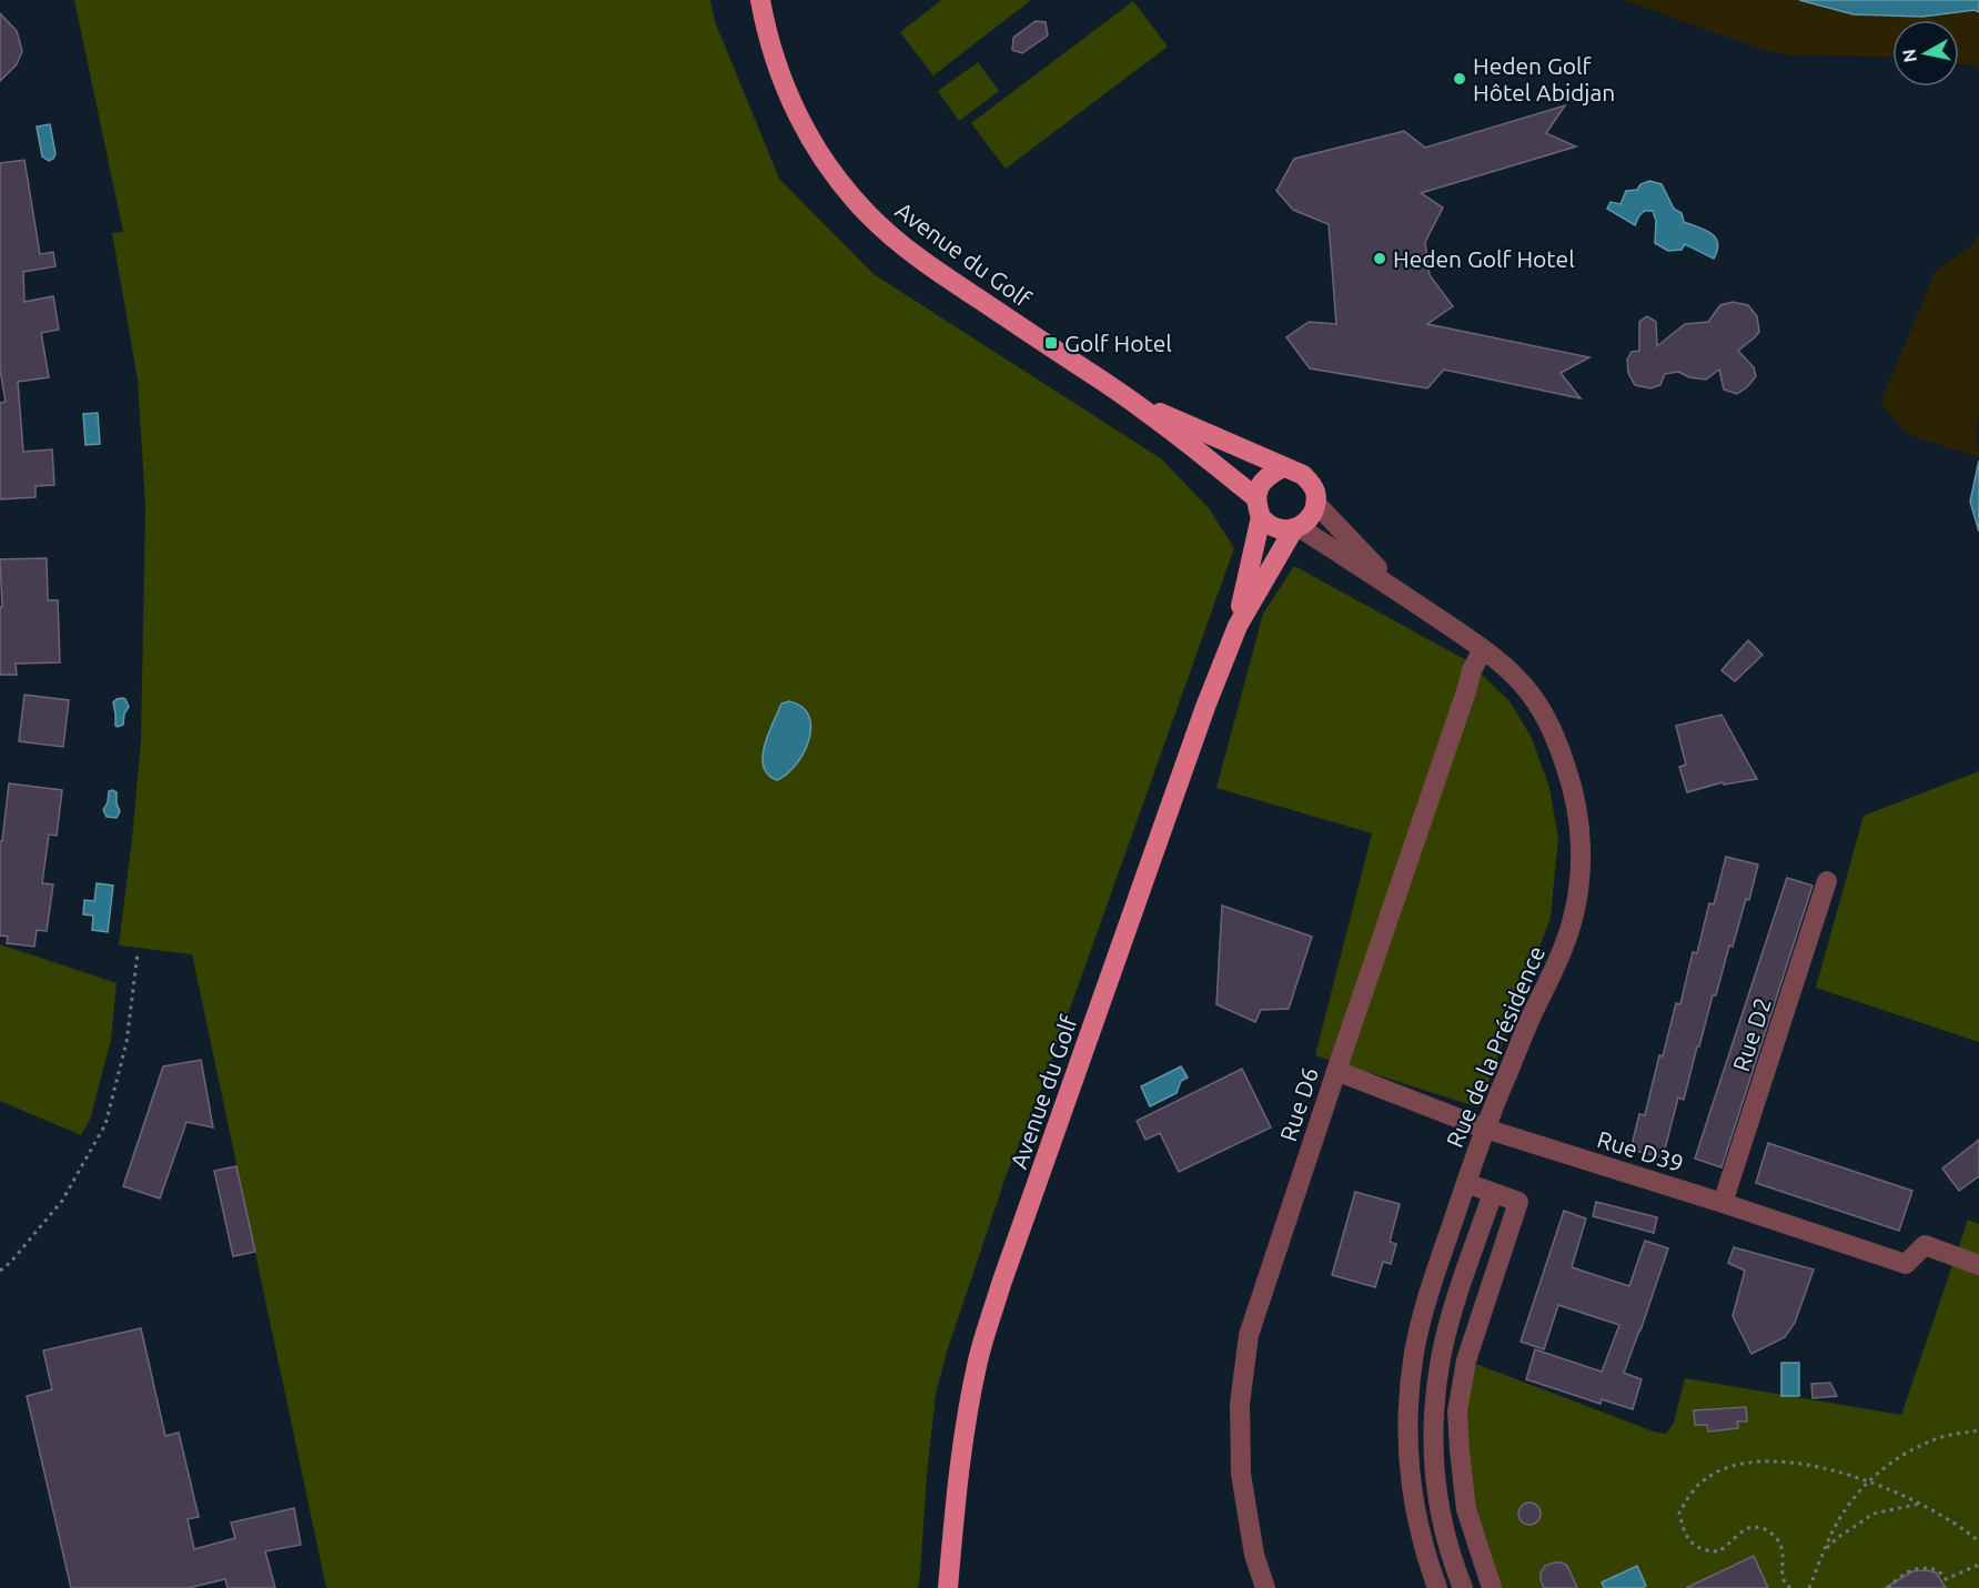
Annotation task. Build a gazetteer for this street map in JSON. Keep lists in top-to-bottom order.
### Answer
{
  "streets": {
    "main road": ["Avenue du Golf"],
    "street": [
      "Rue D2",
      "Rue de la Présidence",
      "Rue D6",
      "Rue D39"
    ]
  },
  "crossings": [
    ["Avenue du Golf", "Rue de la Présidence"],
    ["Rue D2", "Rue D39"],
    ["Rue de la Présidence", "Rue D6"],
    ["Rue de la Présidence", "Rue D39"],
    ["Rue D6", "Rue D39"]
  ],
  "places": {
    "other": ["Heden Golf Hôtel Abidjan", "Heden Golf Hotel"],
    "transit": ["Golf Hotel"]
  },
  "north": "left"
}
